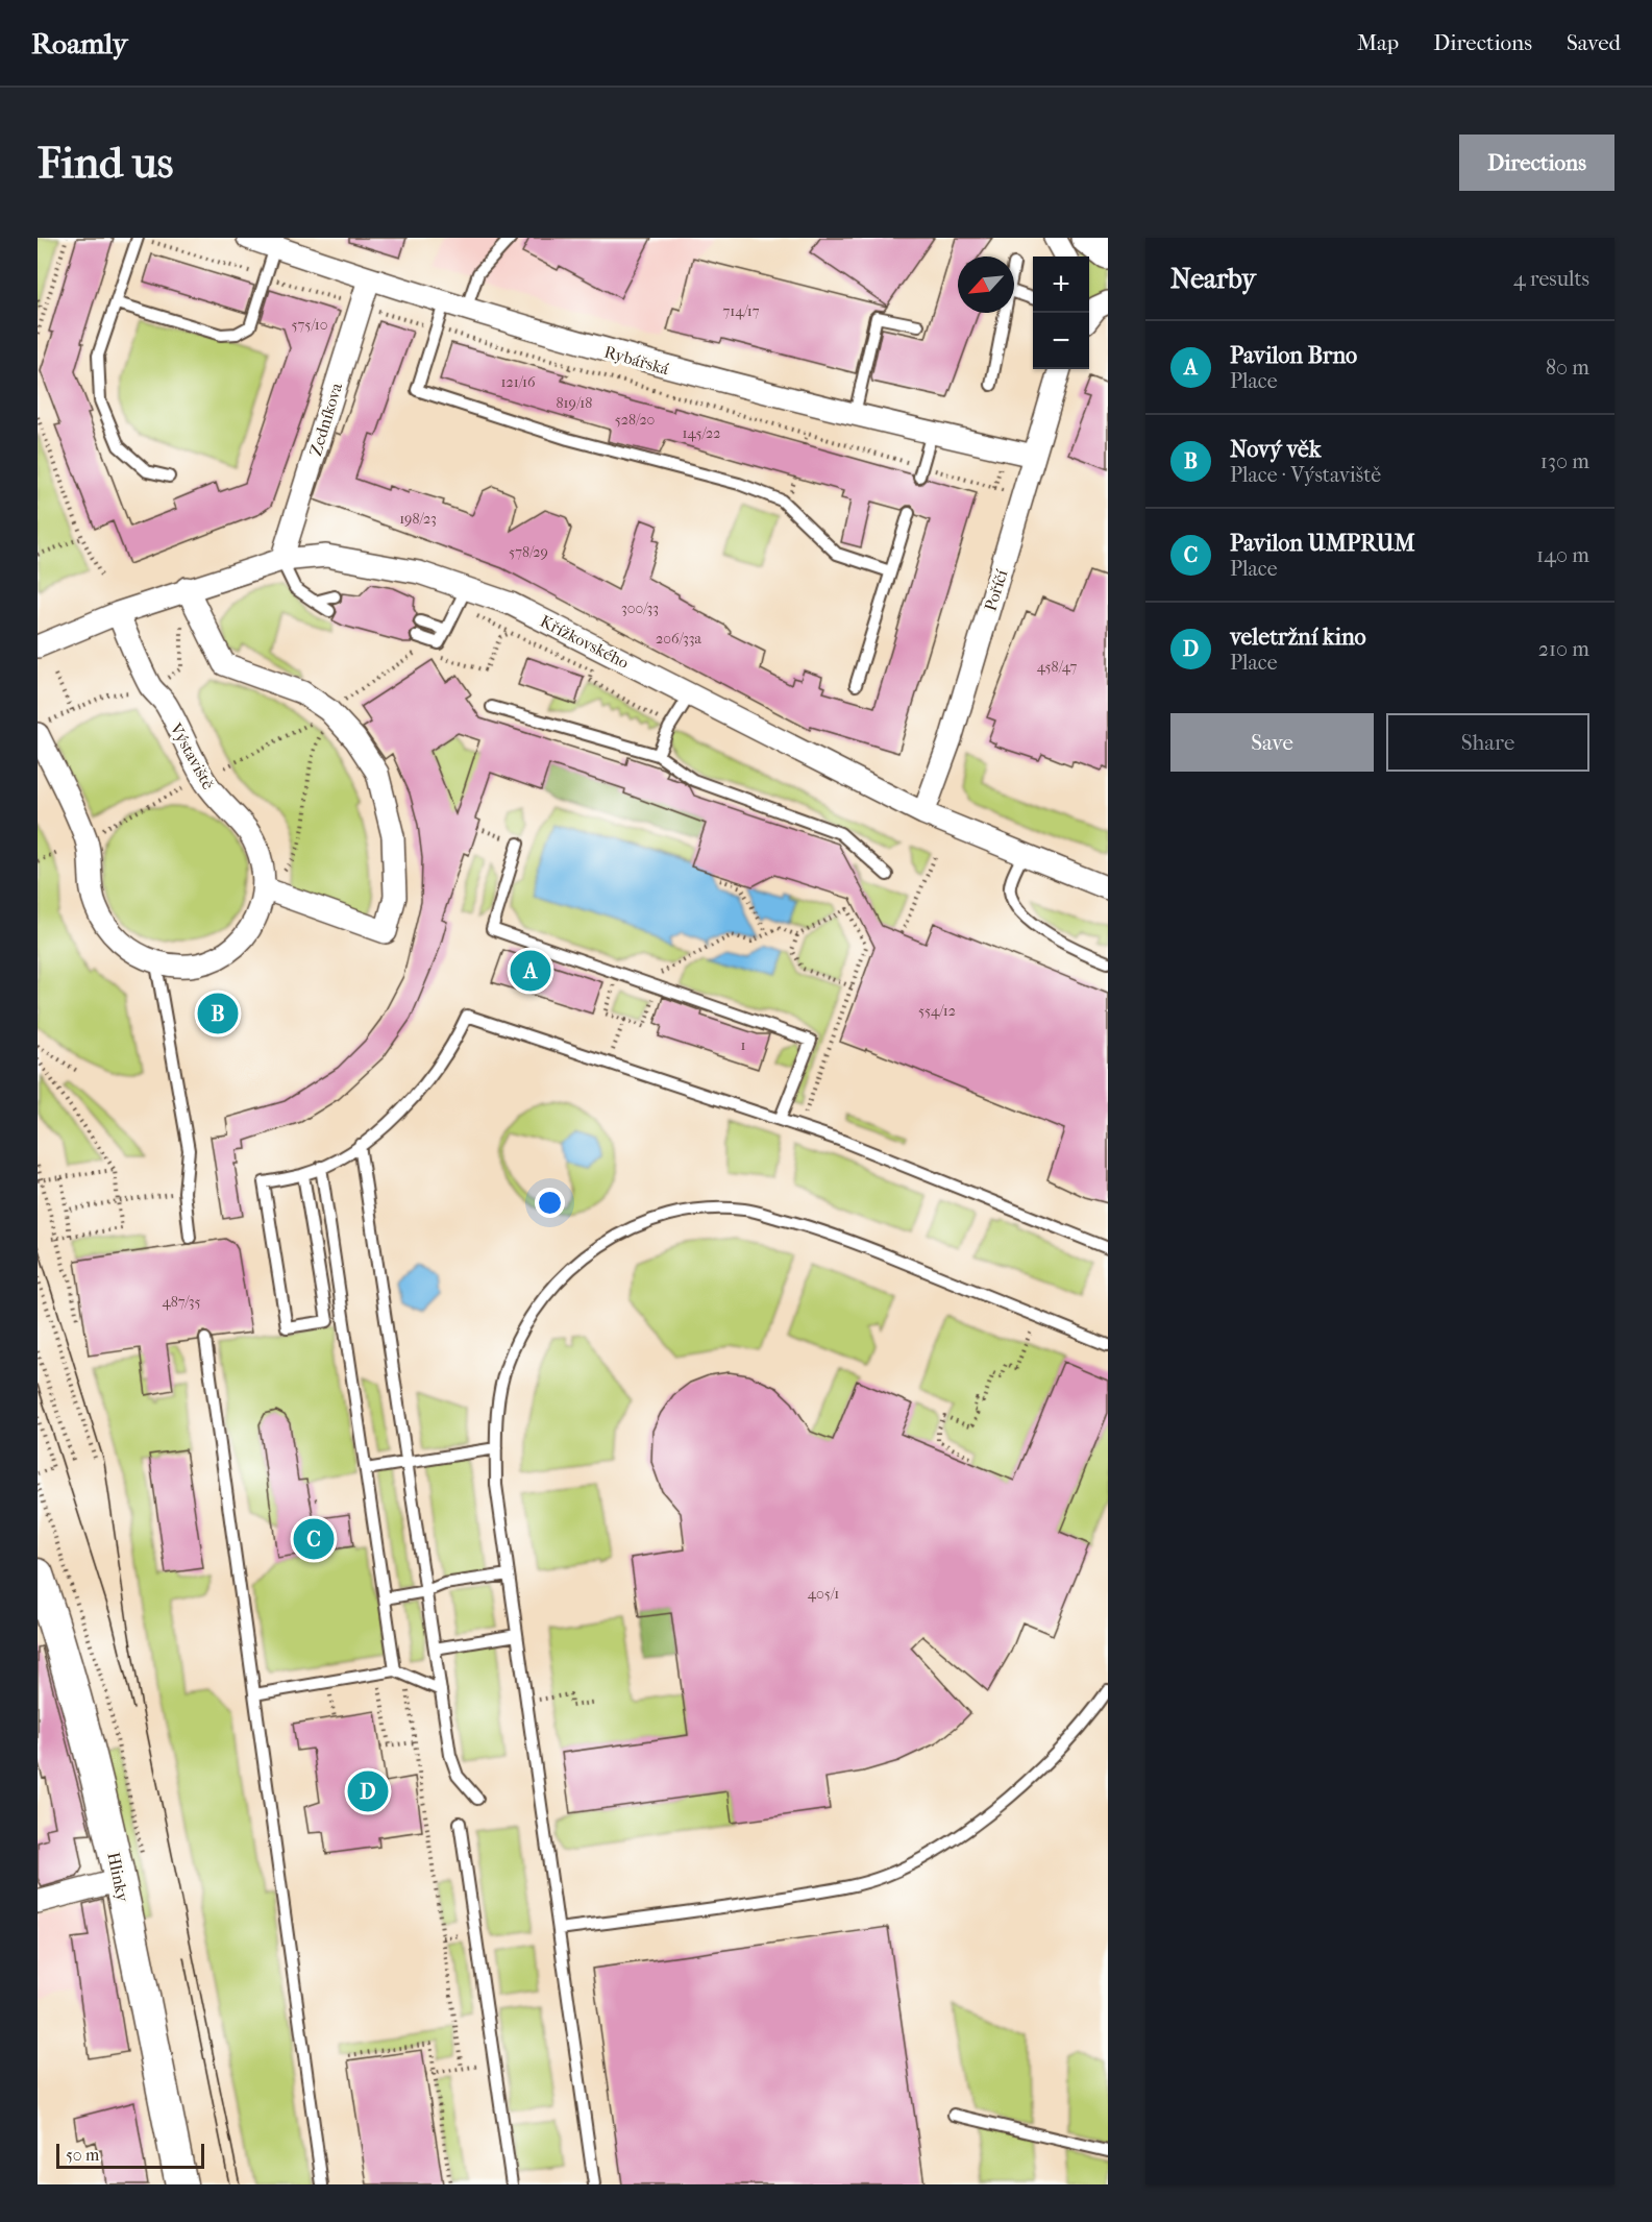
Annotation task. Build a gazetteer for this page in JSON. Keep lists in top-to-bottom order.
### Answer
{
  "streets": {
    "street": [
      "Rybářská",
      "Zedníkova",
      "Poříčí",
      "Křížkovského",
      "Výstaviště",
      "Hlinky"
    ]
  },
  "crossings": [
    ["Rybářská", "Zedníkova"],
    ["Rybářská", "Poříčí"],
    ["Zedníkova", "Křížkovského"],
    ["Poříčí", "Křížkovského"],
    ["Křížkovského", "Výstaviště"]
  ],
  "house_numbers": [
    "714/17",
    "575/10",
    "121/16",
    "819/18",
    "528/20",
    "145/22",
    "198/23",
    "578/29",
    "300/33",
    "206/33a",
    "458/47",
    "554/12",
    "1",
    "487/35",
    "405/1"
  ],
  "scale_bar": "50 m",
  "north": "bottom left",
  "page": {
    "header": "Roamly",
    "nav": ["Map", "Directions", "Saved"],
    "buttons": [
      "Directions",
      ["Save", "Share"]
    ],
    "title": "Find us",
    "heading": ["Nearby", "4 results"],
    "map_buttons": ["+", "−"],
    "list": [
      {
        "mark": "A",
        "name": "Pavilon Brno",
        "note": "Place",
        "value": "80 m"
      },
      {
        "mark": "B",
        "name": "Nový věk",
        "note": "Place · Výstaviště",
        "value": "130 m"
      },
      {
        "mark": "C",
        "name": "Pavilon UMPRUM",
        "note": "Place",
        "value": "140 m"
      },
      {
        "mark": "D",
        "name": "veletržní kino",
        "note": "Place",
        "value": "210 m"
      }
    ],
    "pins": [
      "A",
      "B",
      "C",
      "D"
    ],
    "scale": "50 m"
  }
}
